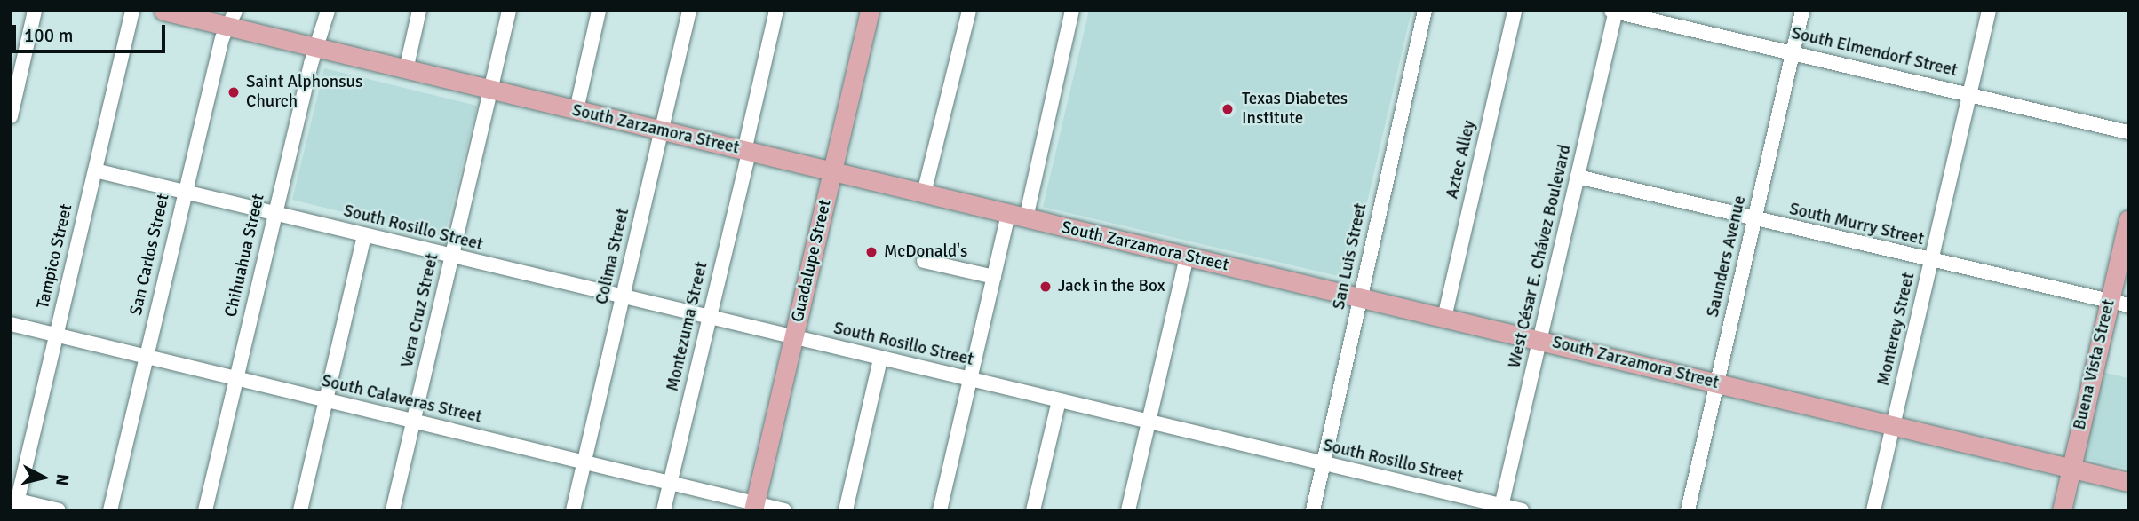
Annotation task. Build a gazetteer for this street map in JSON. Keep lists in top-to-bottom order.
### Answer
{
  "streets": {
    "main road": ["South Zarzamora Street", "Guadalupe Street", "Buena Vista Street"],
    "street": [
      "South Elmendorf Street",
      "Aztec Alley",
      "South Murry Street",
      "South Rosillo Street",
      "San Carlos Street",
      "Chihuahua Street",
      "Tampico Street",
      "Colima Street",
      "San Luis Street",
      "West César E. Chávez Boulevard",
      "Saunders Avenue",
      "Vera Cruz Street",
      "Montezuma Street",
      "Monterey Street",
      "South Calaveras Street"
    ]
  },
  "crossings": [
    ["South Elmendorf Street", "West César E. Chávez Boulevard"],
    ["South Elmendorf Street", "Saunders Avenue"],
    ["South Elmendorf Street", "Monterey Street"],
    ["South Zarzamora Street", "Aztec Alley"],
    ["South Zarzamora Street", "San Carlos Street"],
    ["South Zarzamora Street", "Chihuahua Street"],
    ["South Zarzamora Street", "Colima Street"],
    ["South Zarzamora Street", "San Luis Street"],
    ["South Zarzamora Street", "West César E. Chávez Boulevard"],
    ["South Zarzamora Street", "Saunders Avenue"],
    ["South Zarzamora Street", "Guadalupe Street"],
    ["South Zarzamora Street", "Vera Cruz Street"],
    ["South Zarzamora Street", "Montezuma Street"],
    ["South Zarzamora Street", "Monterey Street"],
    ["South Zarzamora Street", "Buena Vista Street"],
    ["South Murry Street", "West César E. Chávez Boulevard"],
    ["South Murry Street", "Saunders Avenue"],
    ["South Murry Street", "Monterey Street"],
    ["South Murry Street", "Buena Vista Street"],
    ["South Rosillo Street", "San Carlos Street"],
    ["South Rosillo Street", "Chihuahua Street"],
    ["South Rosillo Street", "Tampico Street"],
    ["South Rosillo Street", "Colima Street"],
    ["South Rosillo Street", "San Luis Street"],
    ["South Rosillo Street", "West César E. Chávez Boulevard"],
    ["South Rosillo Street", "Guadalupe Street"],
    ["South Rosillo Street", "Vera Cruz Street"],
    ["South Rosillo Street", "Montezuma Street"],
    ["San Carlos Street", "South Calaveras Street"],
    ["Chihuahua Street", "South Calaveras Street"],
    ["Tampico Street", "South Calaveras Street"],
    ["Colima Street", "South Calaveras Street"],
    ["Guadalupe Street", "South Calaveras Street"],
    ["Vera Cruz Street", "South Calaveras Street"],
    ["Montezuma Street", "South Calaveras Street"]
  ],
  "places": [
    "Saint Alphonsus Church",
    "Texas Diabetes Institute",
    "McDonald's",
    "Jack in the Box"
  ],
  "scale_bar": "100 m",
  "north": "right"
}
